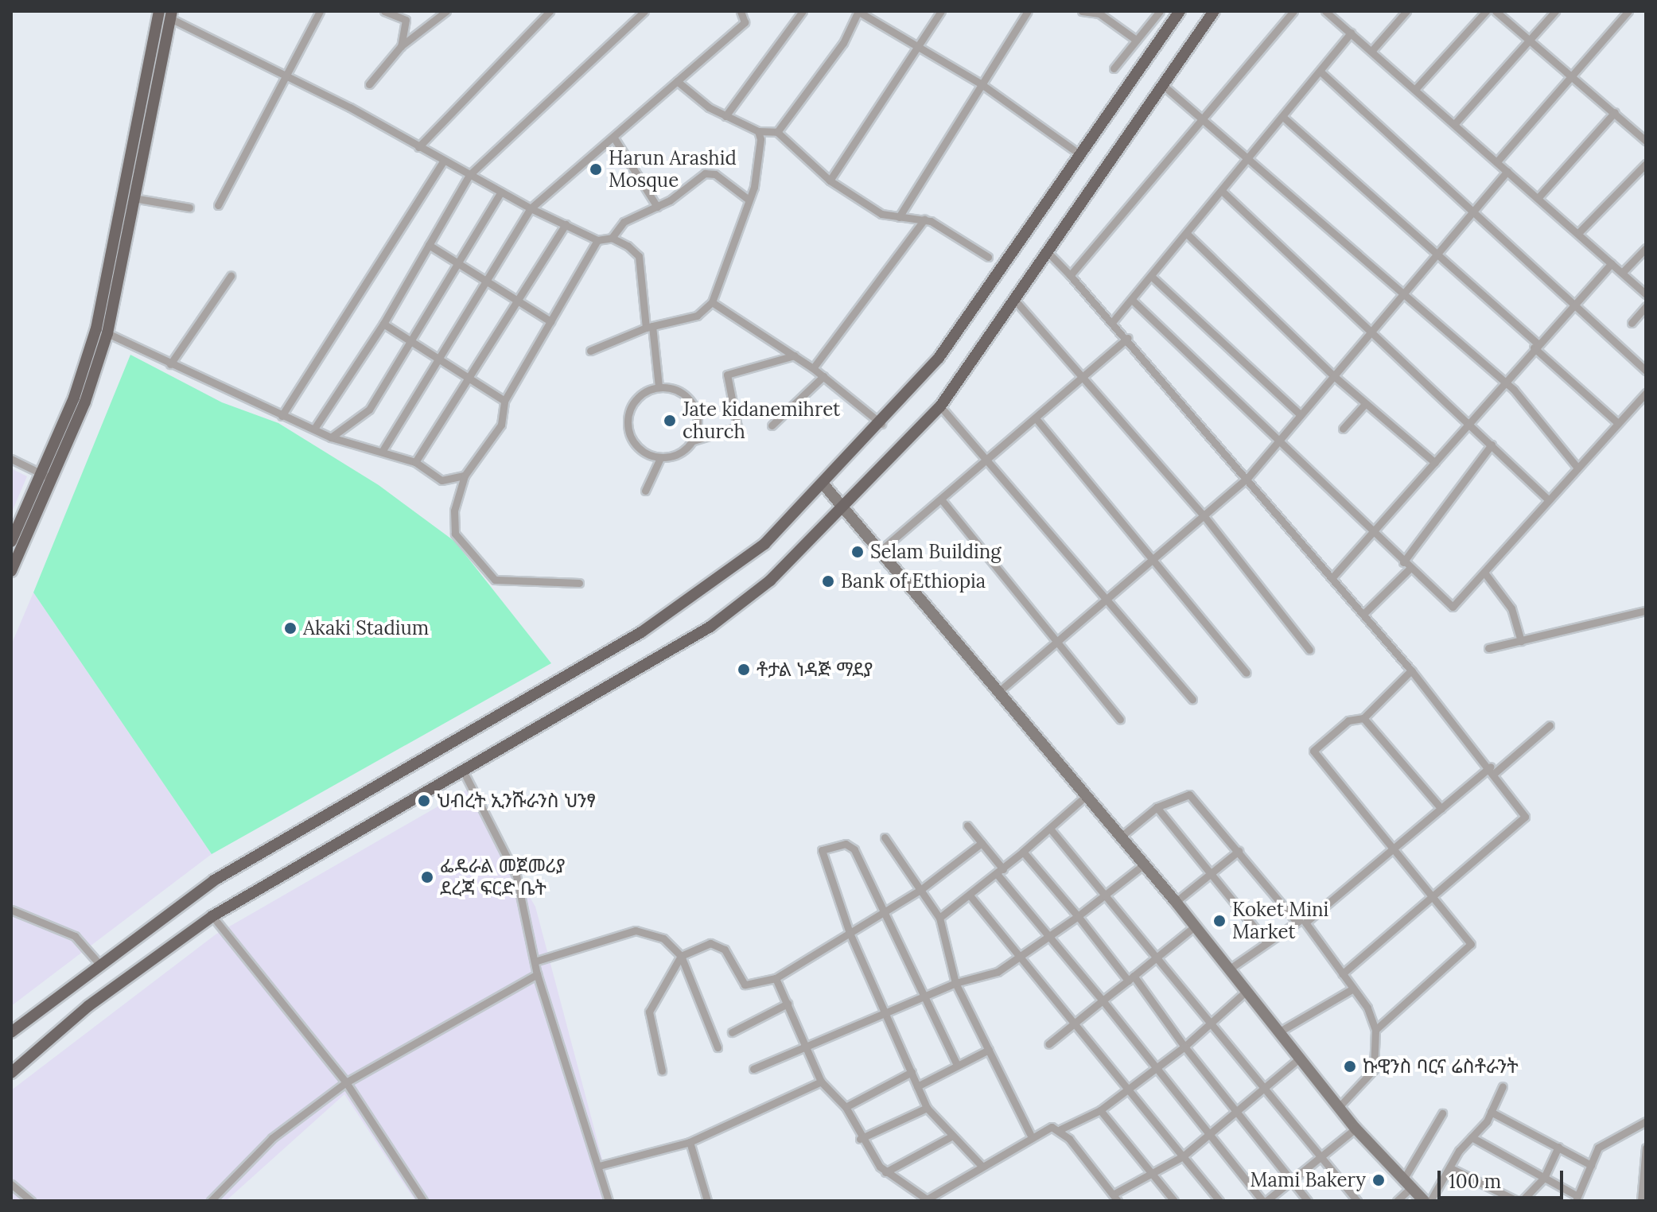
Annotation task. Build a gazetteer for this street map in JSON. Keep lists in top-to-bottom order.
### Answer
{
  "places": [
    "Harun Arashid Mosque",
    "Jate kidanemihret church",
    "Selam Building",
    "Bank of Ethiopia",
    "Akaki Stadium",
    "ቶታል ነዳጅ ማደያ",
    "ህብረት ኢንሹራንስ ህንፃ",
    "ፌዴራል መጀመሪያ ደረጃ ፍርድ ቤት",
    "Koket Mini Market",
    "ኩዊንስ ባርና ሬስቶራንት",
    "Mami Bakery"
  ],
  "scale_bar": "100 m"
}
